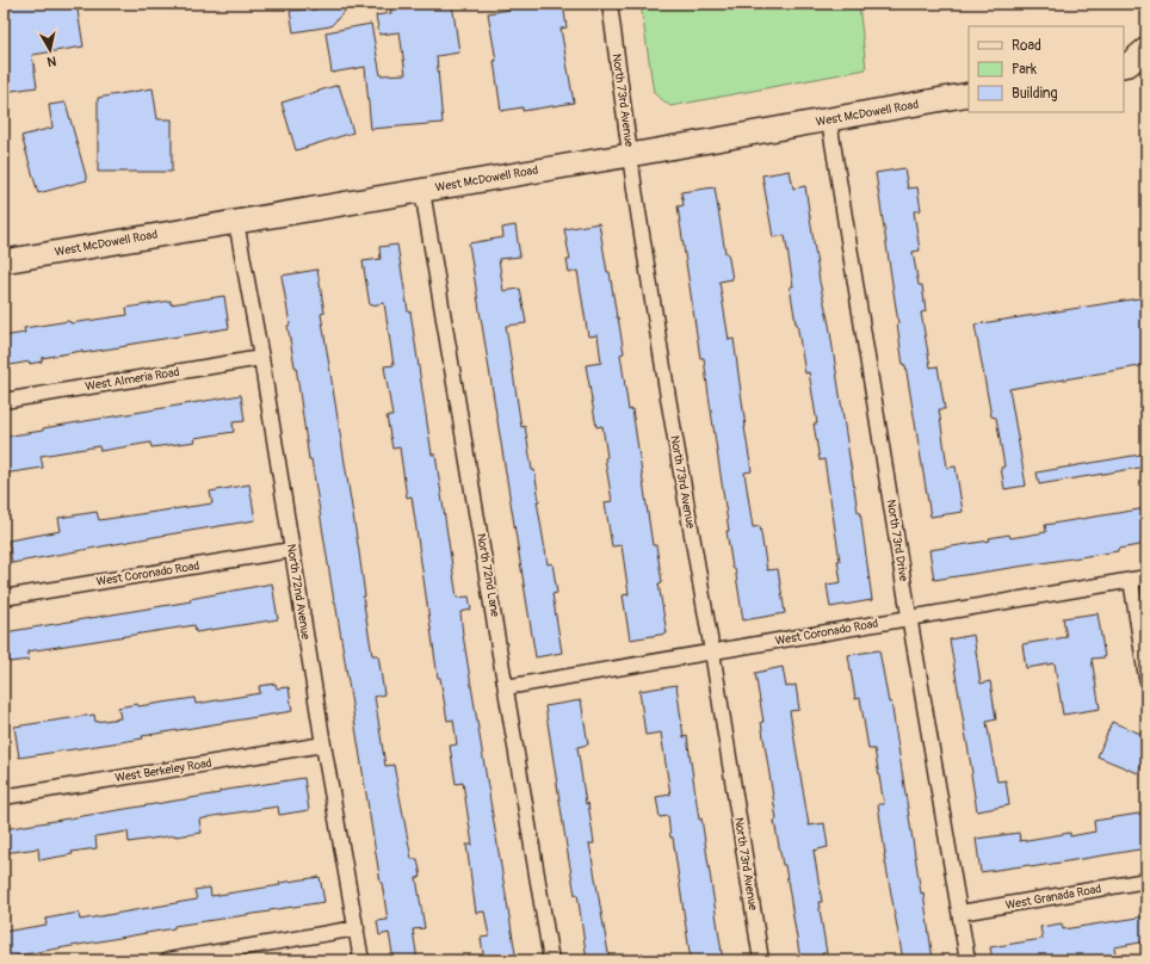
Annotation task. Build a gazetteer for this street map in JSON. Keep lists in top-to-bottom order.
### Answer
{
  "streets": {
    "main road": ["West McDowell Road"],
    "street": [
      "North 73rd Avenue",
      "West Almeria Road",
      "North 73rd Drive",
      "West Coronado Road",
      "North 72nd Lane",
      "North 72nd Avenue",
      "West Berkeley Road",
      "West Granada Road"
    ]
  },
  "crossings": [
    ["North 73rd Avenue", "West McDowell Road"],
    ["North 73rd Avenue", "West Coronado Road"],
    ["West McDowell Road", "North 73rd Drive"],
    ["West McDowell Road", "North 72nd Lane"],
    ["West McDowell Road", "North 72nd Avenue"],
    ["West Almeria Road", "North 72nd Avenue"],
    ["North 73rd Drive", "West Coronado Road"],
    ["North 73rd Drive", "West Granada Road"],
    ["West Coronado Road", "North 72nd Lane"],
    ["West Coronado Road", "North 72nd Avenue"],
    ["North 72nd Avenue", "West Berkeley Road"]
  ],
  "legend": ["Road", "Park", "Building"],
  "north": "bottom"
}
